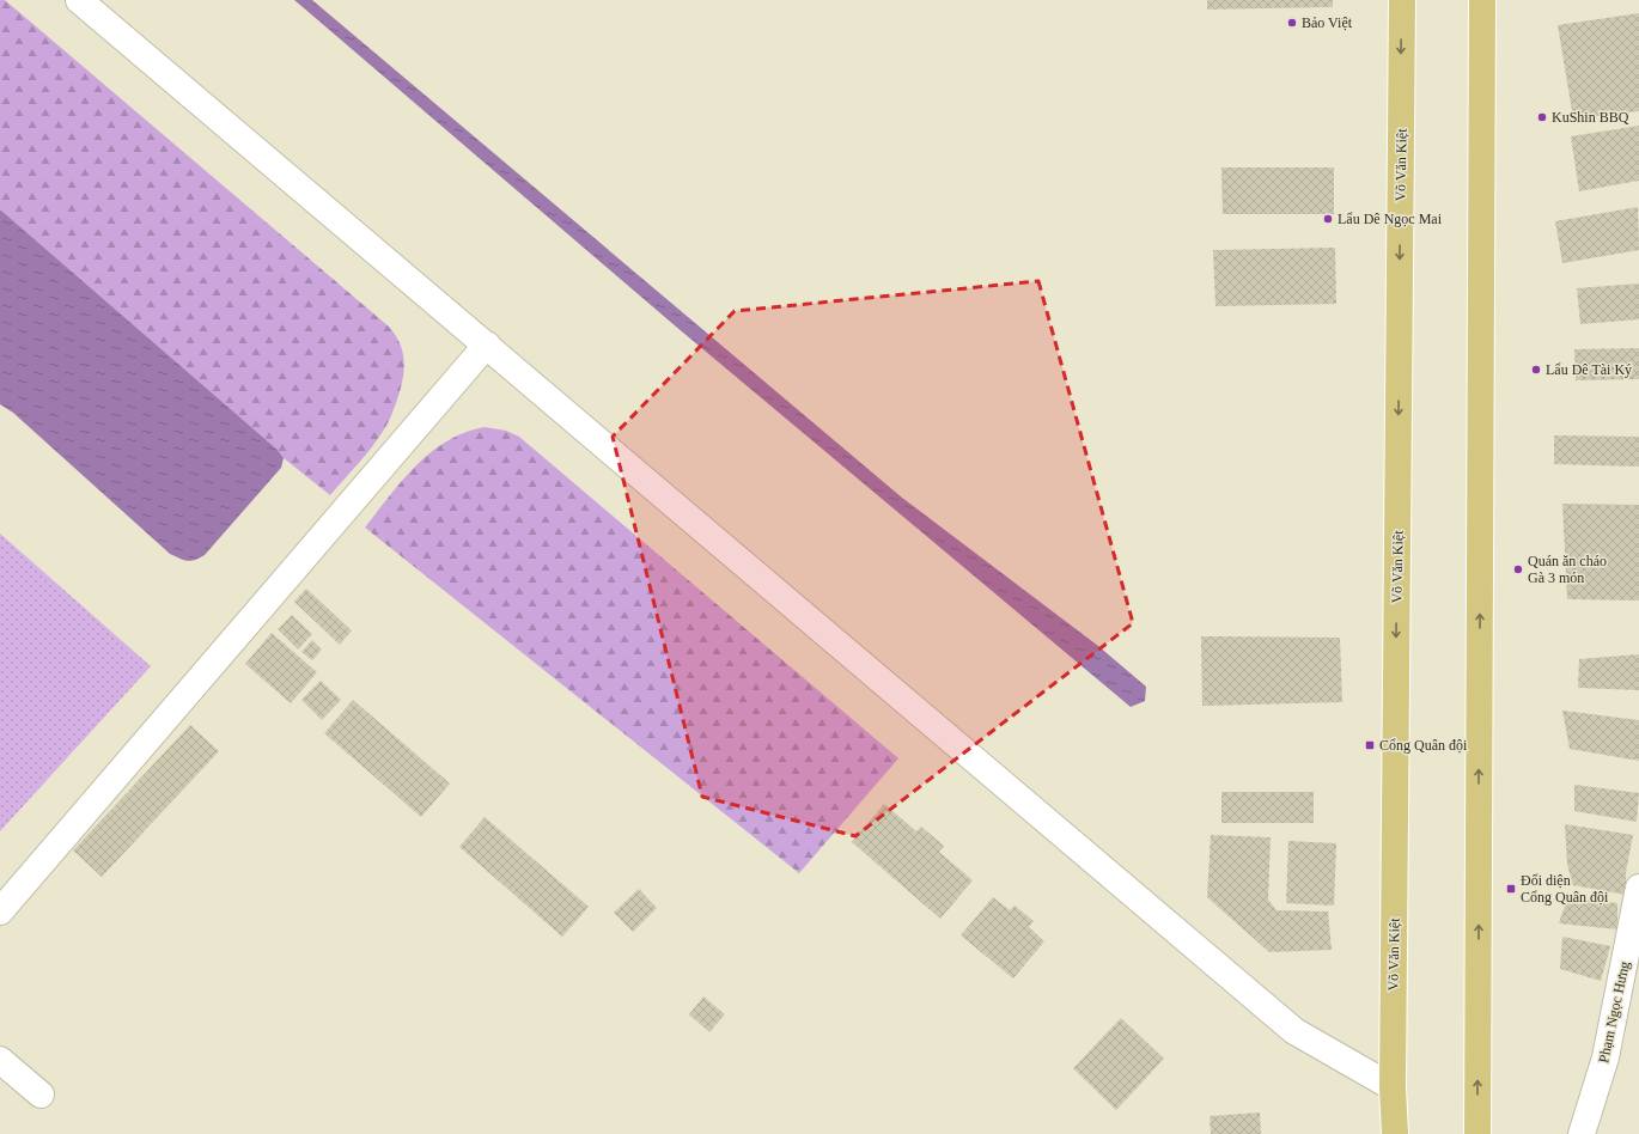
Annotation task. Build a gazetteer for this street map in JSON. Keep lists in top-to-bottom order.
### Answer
{
  "streets": {
    "main road": ["Võ Văn Kiệt"],
    "street": ["Phạm Ngọc Hưng"]
  },
  "places": {
    "other": [
      "Bảo Việt",
      "KuShin BBQ",
      "Lẩu Dê Ngọc Mai",
      "Lẩu Dê Tài Ký",
      "Quán ăn cháo Gà 3 món"
    ],
    "transit": ["Cổng Quân đội", "Đối diện Cổng Quân đội"]
  }
}
